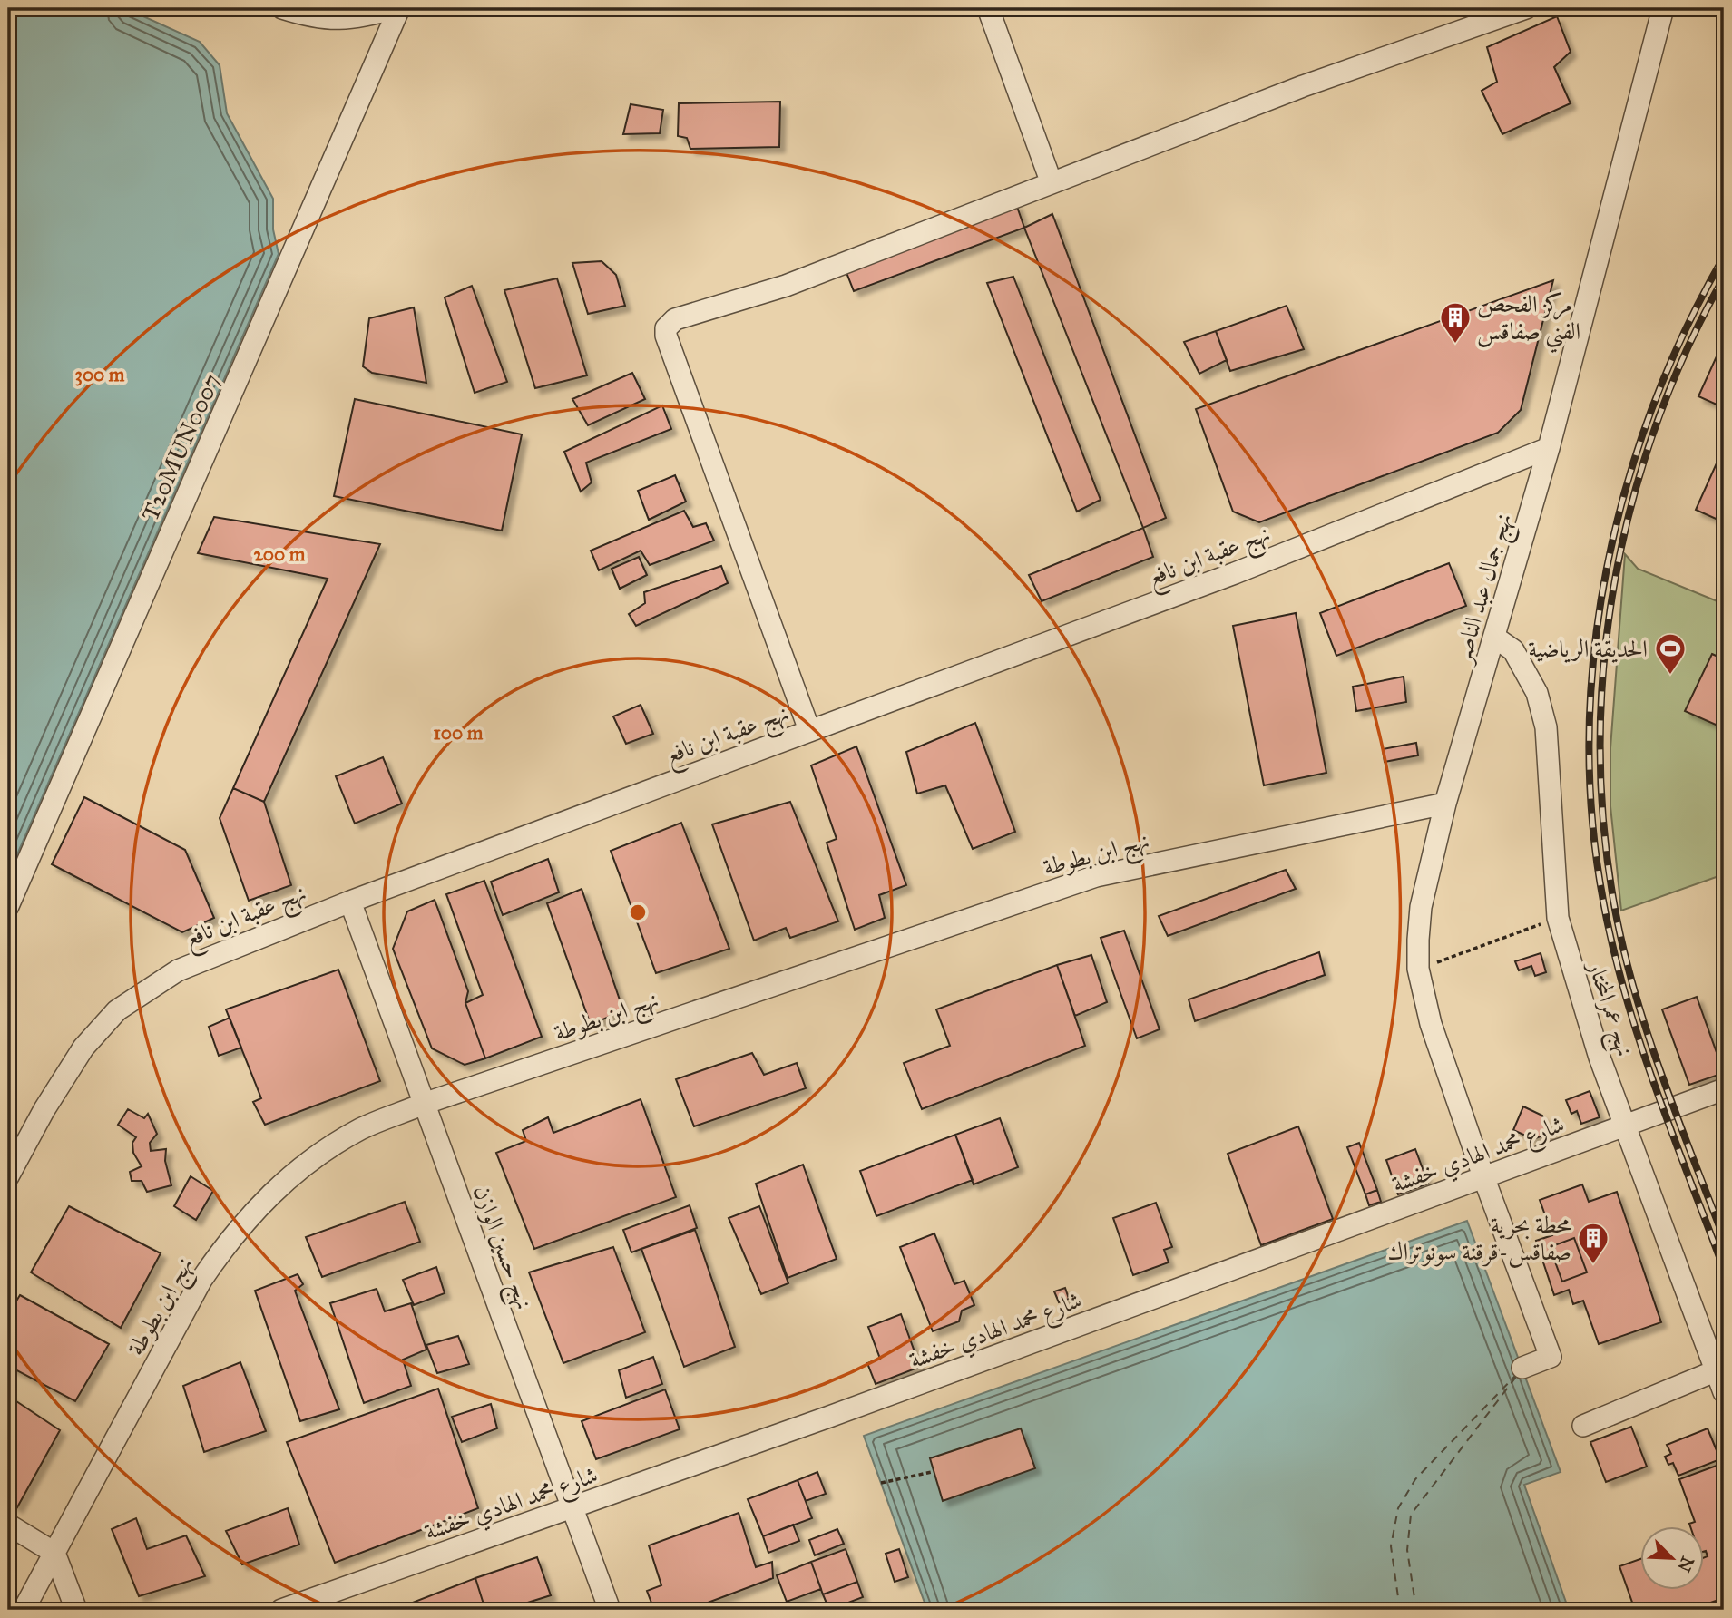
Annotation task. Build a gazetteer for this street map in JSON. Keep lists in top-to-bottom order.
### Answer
{
  "streets": {
    "street": [
      "T20MUN0007",
      "نهج عقبة ابن نافع",
      "نهج جمال عبد الناصر",
      "نهج ابن بطوطة",
      "نهج عمرالمختار",
      "شارع محمد الهادي خفشة",
      "نهج حسين الوازن"
    ]
  },
  "crossings": [
    ["نهج عقبة ابن نافع", "نهج جمال عبد الناصر"],
    ["نهج عقبة ابن نافع", "نهج حسين الوازن"],
    ["نهج جمال عبد الناصر", "نهج ابن بطوطة"],
    ["نهج جمال عبد الناصر", "نهج عمرالمختار"],
    ["نهج جمال عبد الناصر", "شارع محمد الهادي خفشة"],
    ["نهج ابن بطوطة", "نهج حسين الوازن"],
    ["نهج عمرالمختار", "شارع محمد الهادي خفشة"],
    ["شارع محمد الهادي خفشة", "نهج حسين الوازن"]
  ],
  "places": {
    "building": ["مركز الفحص الفني صفاقس", "محطة بحرية صفاقس-قرقنة سونوتراك"],
    "sports": ["الحديقة الرياضية"]
  },
  "north": "bottom right",
  "rings": ["300 m", "200 m", "100 m"]
}
